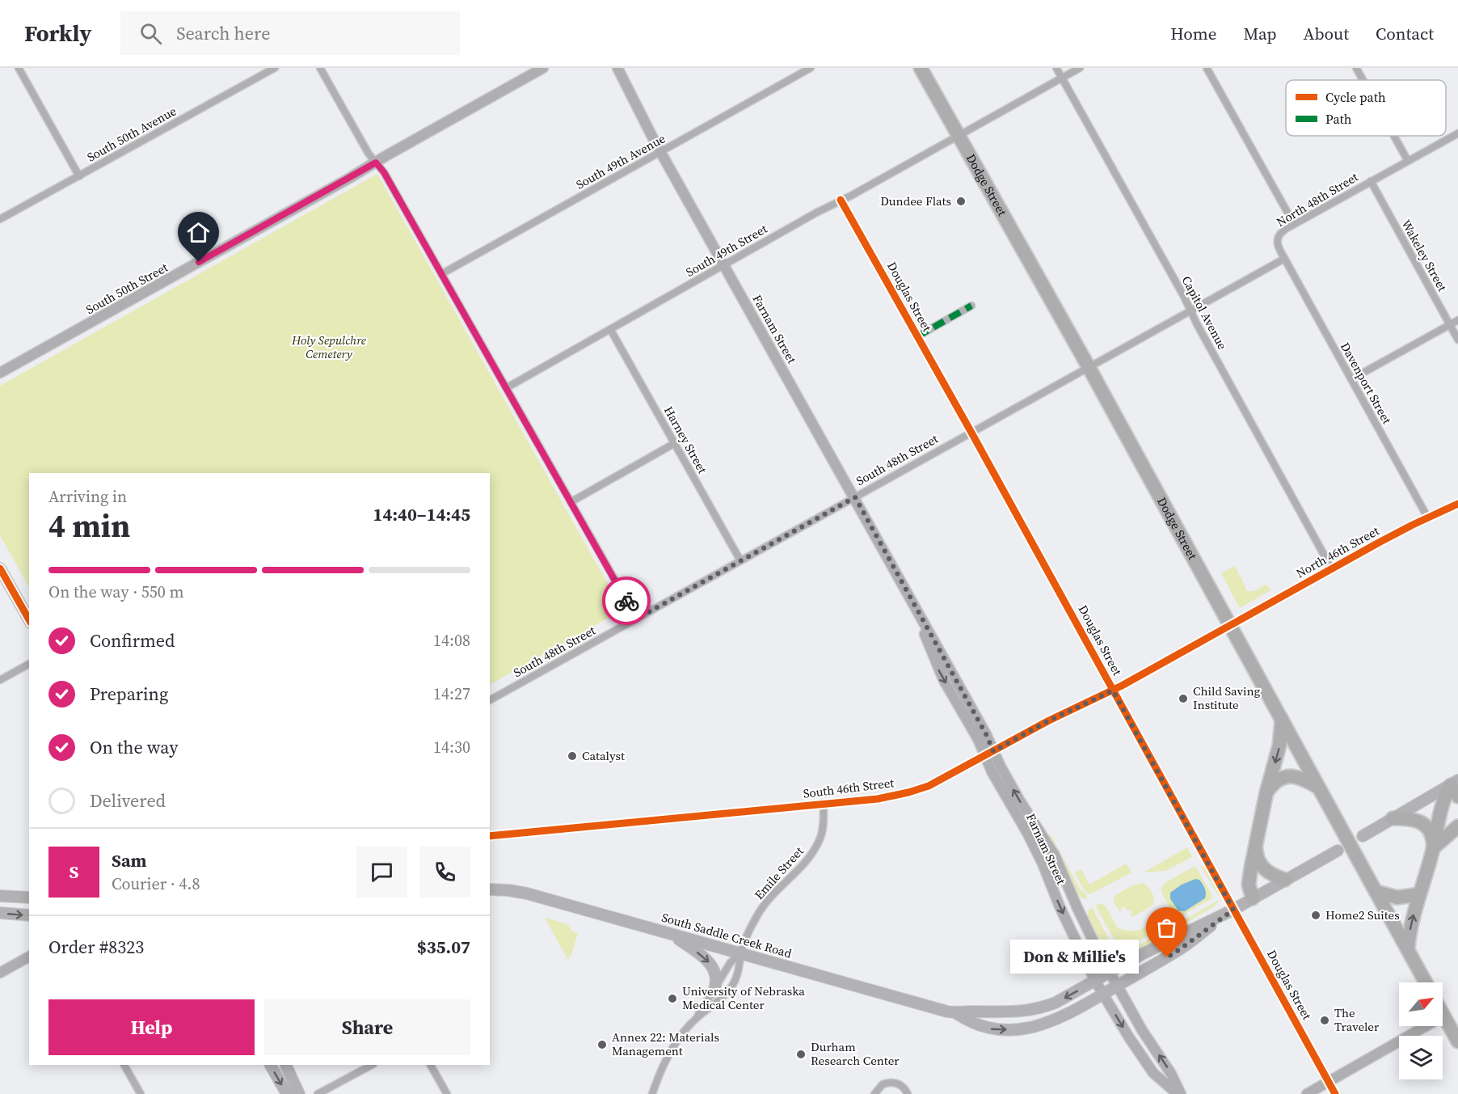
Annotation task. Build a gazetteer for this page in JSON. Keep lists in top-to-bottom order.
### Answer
{
  "streets": {
    "highway": ["Dodge Street"],
    "main road": ["South 50th Street", "Farnam Street", "South Saddle Creek Road"],
    "street": [
      "South 50th Avenue",
      "South 49th Avenue",
      "North 48th Street",
      "South 49th Street",
      "Wakeley Street",
      "Douglas Street",
      "Capitol Avenue",
      "Davenport Street",
      "Harney Street",
      "South 48th Street",
      "North 46th Street",
      "South 46th Street",
      "Emile Street"
    ]
  },
  "crossings": [
    ["South 49th Avenue", "Farnam Street"],
    ["Dodge Street", "South 49th Street"],
    ["Dodge Street", "South 48th Street"],
    ["Dodge Street", "North 46th Street"],
    ["Dodge Street", "South 46th Street"],
    ["North 48th Street", "Wakeley Street"],
    ["North 48th Street", "Davenport Street"],
    ["South 49th Street", "Douglas Street"],
    ["South 49th Street", "Capitol Avenue"],
    ["South 49th Street", "Farnam Street"],
    ["South 49th Street", "Harney Street"],
    ["Douglas Street", "South 48th Street"],
    ["Douglas Street", "South 46th Street"],
    ["Douglas Street", "South Saddle Creek Road"],
    ["Capitol Avenue", "North 46th Street"],
    ["Farnam Street", "South 48th Street"],
    ["Farnam Street", "South 46th Street"],
    ["Farnam Street", "South Saddle Creek Road"],
    ["Davenport Street", "North 46th Street"],
    ["Harney Street", "South 48th Street"],
    ["North 46th Street", "South 46th Street"],
    ["South 46th Street", "Emile Street"],
    ["Emile Street", "South Saddle Creek Road"]
  ],
  "parks": ["Holy Sepulchre Cemetery"],
  "places": [
    "Dundee Flats",
    "Child Saving Institute",
    "Catalyst",
    "Home2 Suites",
    "Don & Millie's",
    "University of Nebraska Medical Center",
    "The Traveler",
    "Annex 22: Materials Management",
    "Durham Research Center"
  ],
  "legend": ["Cycle path", "Path"],
  "north": "top right",
  "page": {
    "header": "Forkly",
    "search": "Search here",
    "nav": [
      "Home",
      "Map",
      "About",
      "Contact"
    ],
    "heading": ["4 min", "Arriving in", "14:40–14:45"],
    "panel": [
      "Sam",
      "Courier · 4.8",
      "Order #8323",
      "$35.07"
    ],
    "bar": "On the way · 550 m",
    "list": [
      ["Confirmed", "14:08"],
      ["Preparing", "14:27"],
      ["On the way", "14:30"],
      "Delivered"
    ],
    "round": "S",
    "bubble": "Don & Millie's",
    "buttons": ["Help", "Share"]
  }
}
